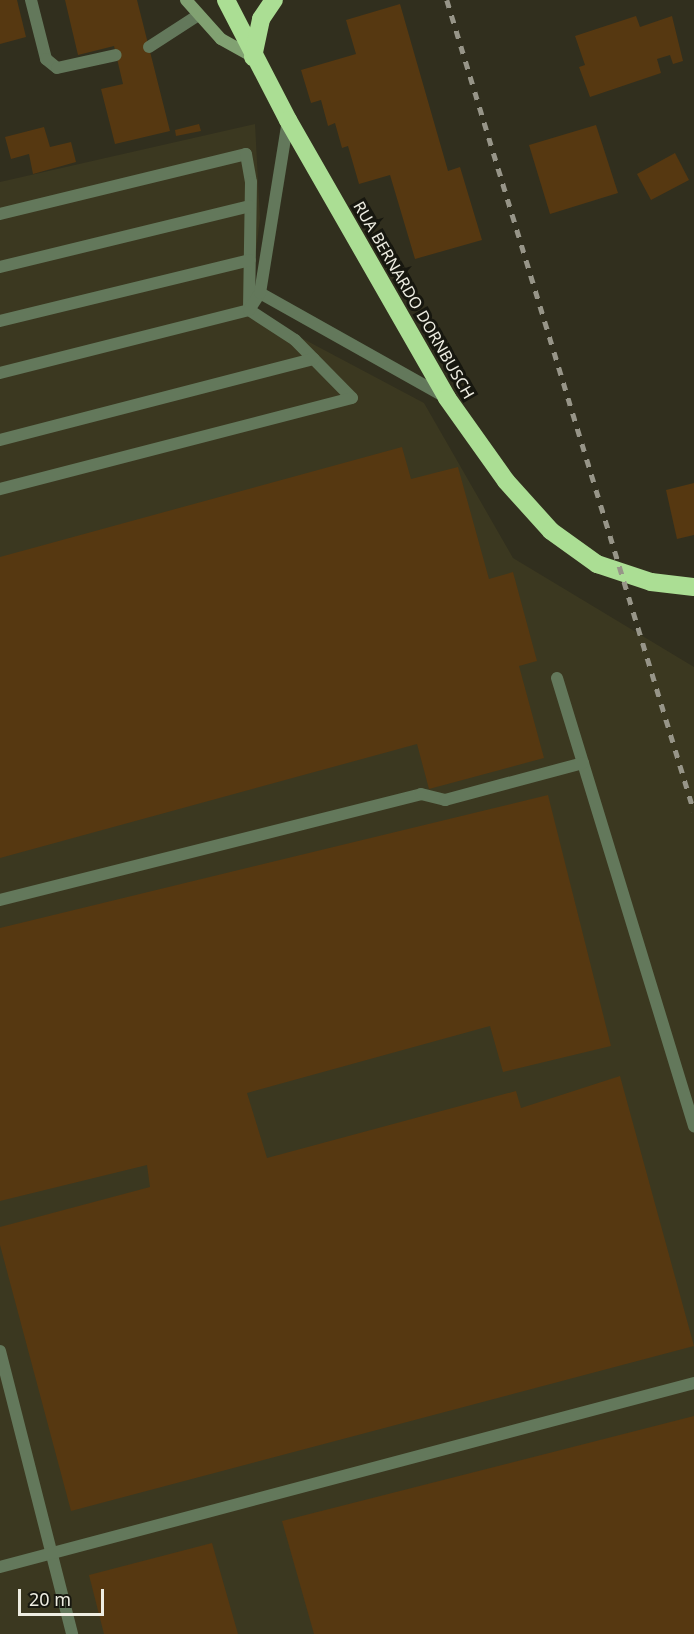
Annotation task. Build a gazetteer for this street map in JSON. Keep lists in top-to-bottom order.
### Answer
{
  "streets": {
    "highway": ["RUA BERNARDO DORNBUSCH"]
  },
  "scale_bar": "20 m"
}
